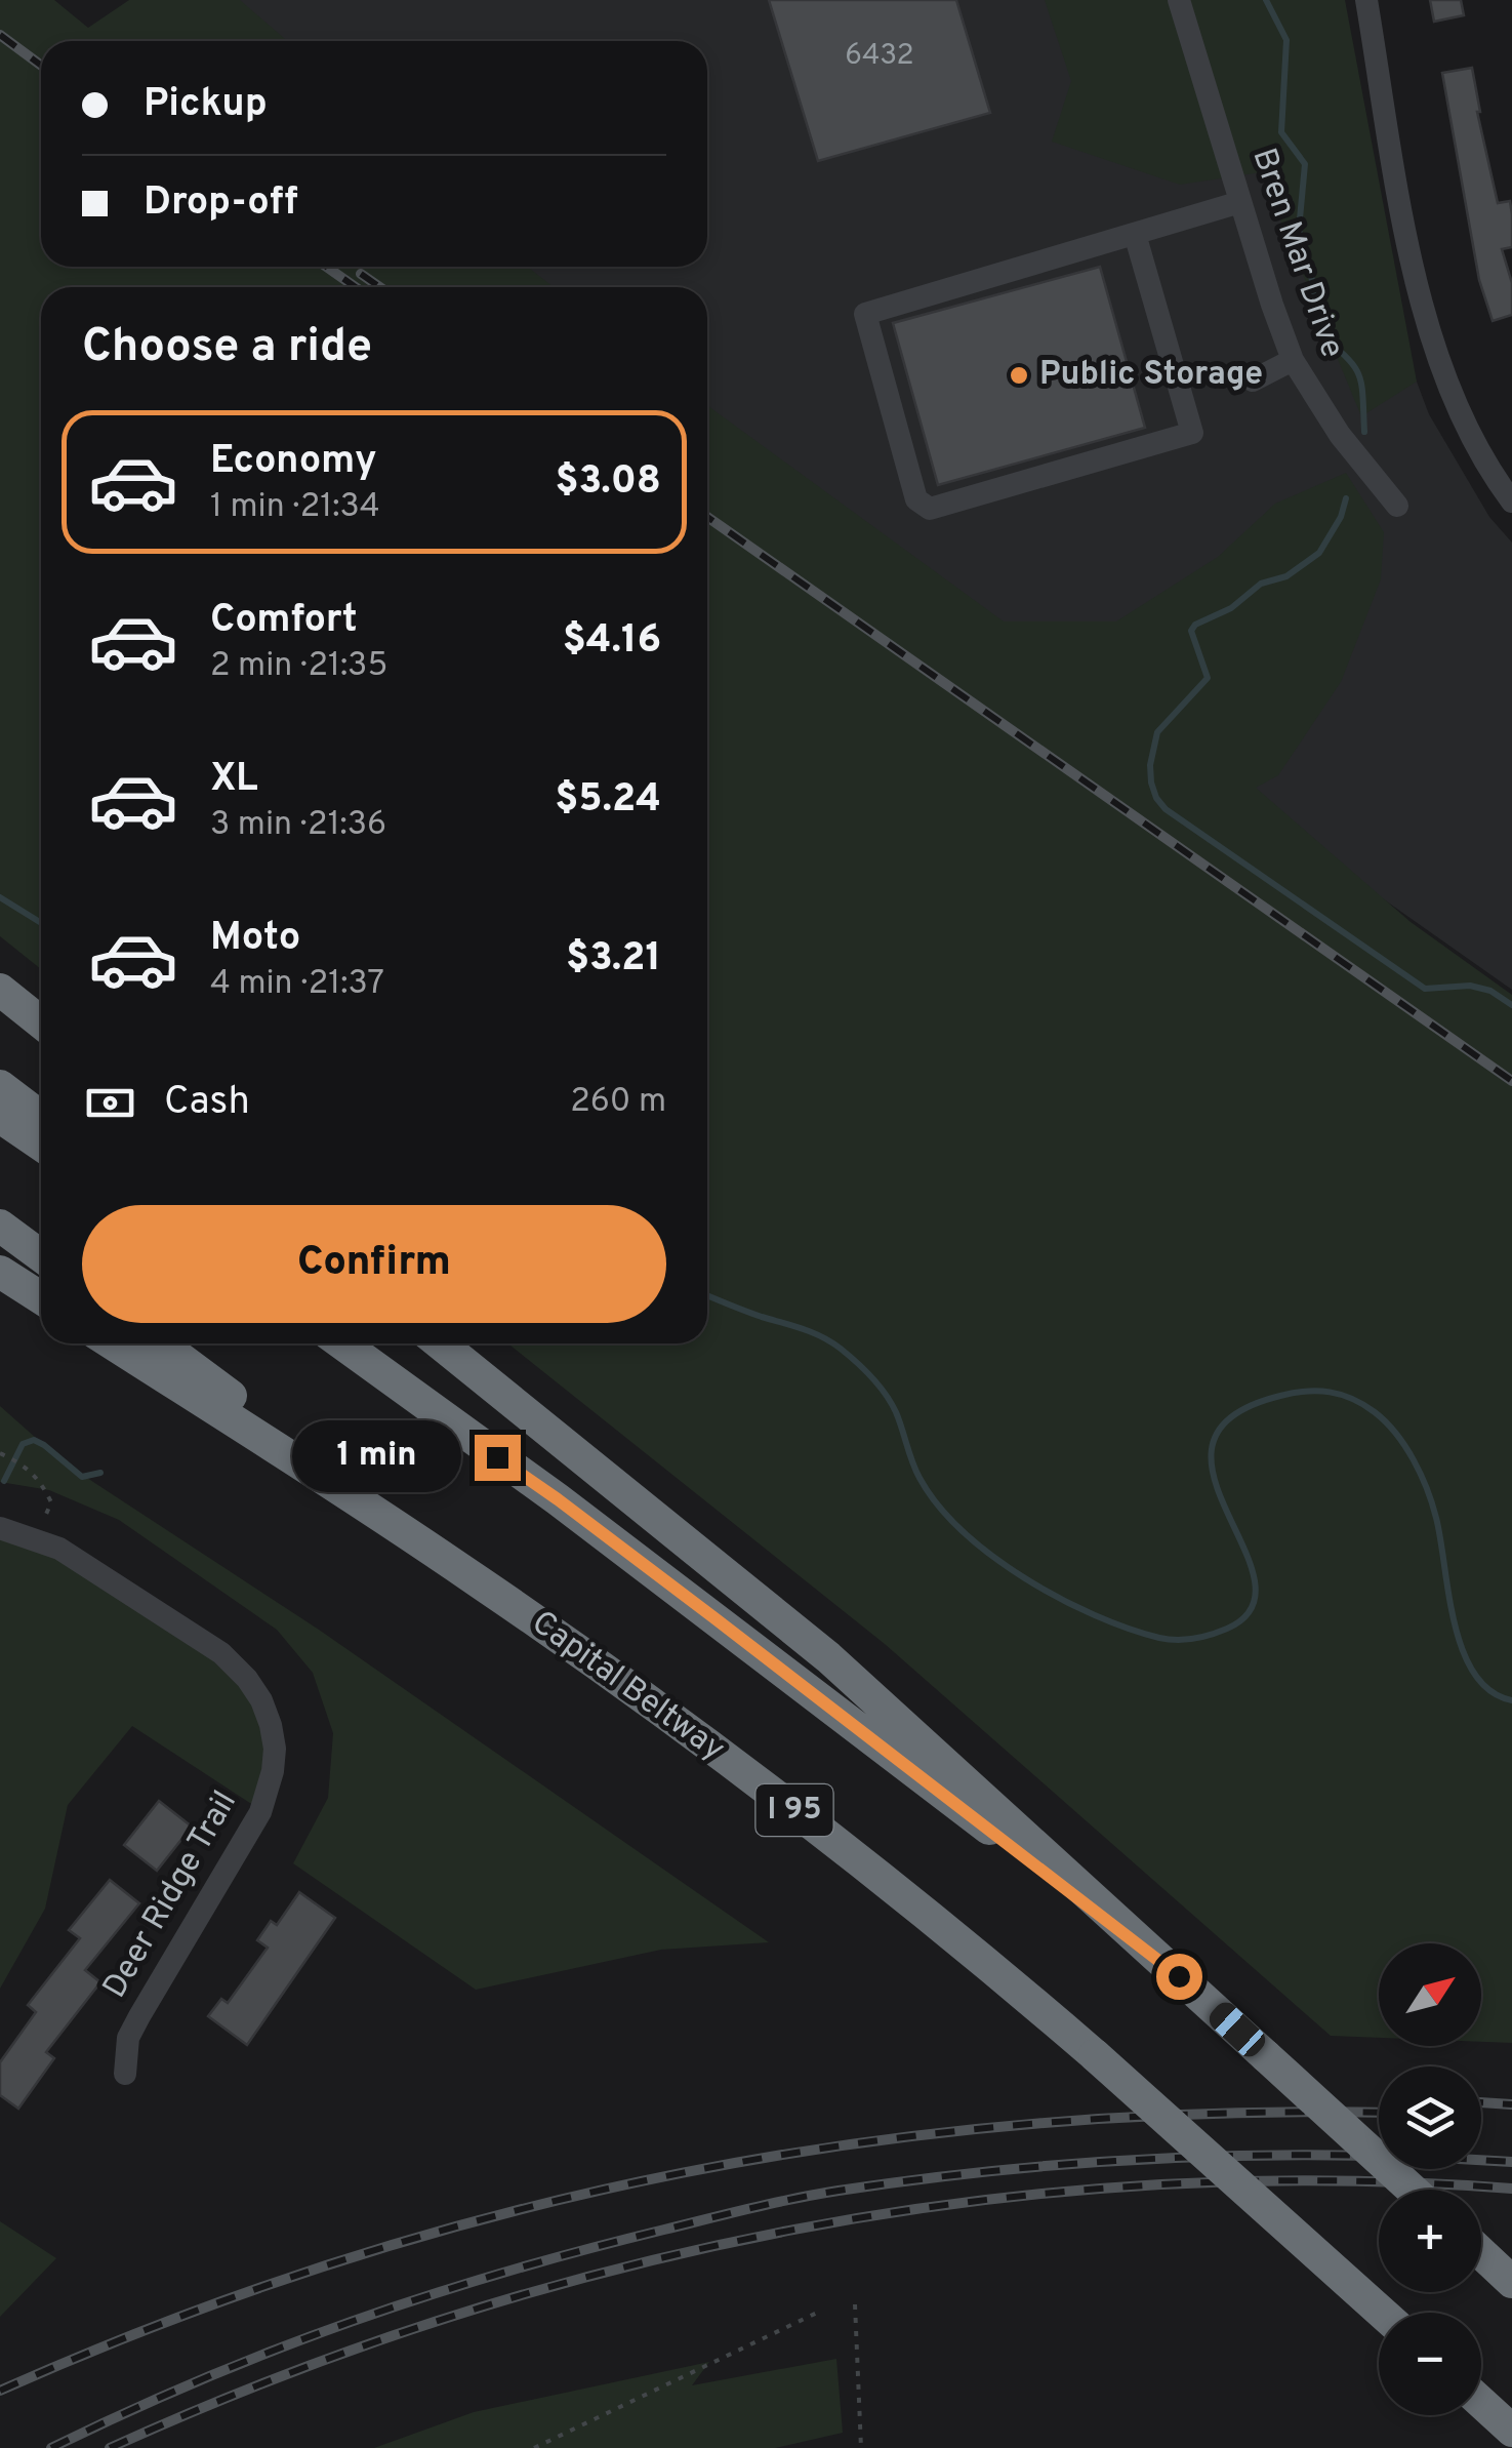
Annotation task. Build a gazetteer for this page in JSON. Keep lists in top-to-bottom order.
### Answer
{
  "streets": {
    "highway": ["Capital Beltway", "I 95"],
    "street": ["Bren Mar Drive", "Deer Ridge Trail"]
  },
  "crossings": [
    ["Capital Beltway", "I 95"]
  ],
  "places": ["Public Storage"],
  "house_numbers": ["6432"],
  "north": "top right",
  "page": {
    "banner": ["Pickup", "Drop-off"],
    "heading": "Choose a ride",
    "list": [
      {
        "name": "Economy",
        "note": "1 min · 21:34",
        "value": "$3.08"
      },
      {
        "name": "Comfort",
        "note": "2 min · 21:35",
        "value": "$4.16"
      },
      {
        "name": "XL",
        "note": "3 min · 21:36",
        "value": "$5.24"
      },
      {
        "name": "Moto",
        "note": "4 min · 21:37",
        "value": "$3.21"
      }
    ],
    "pay": ["Cash", "260 m"],
    "buttons": "Confirm",
    "bubble": "1 min",
    "map_buttons": ["+", "−"]
  }
}
